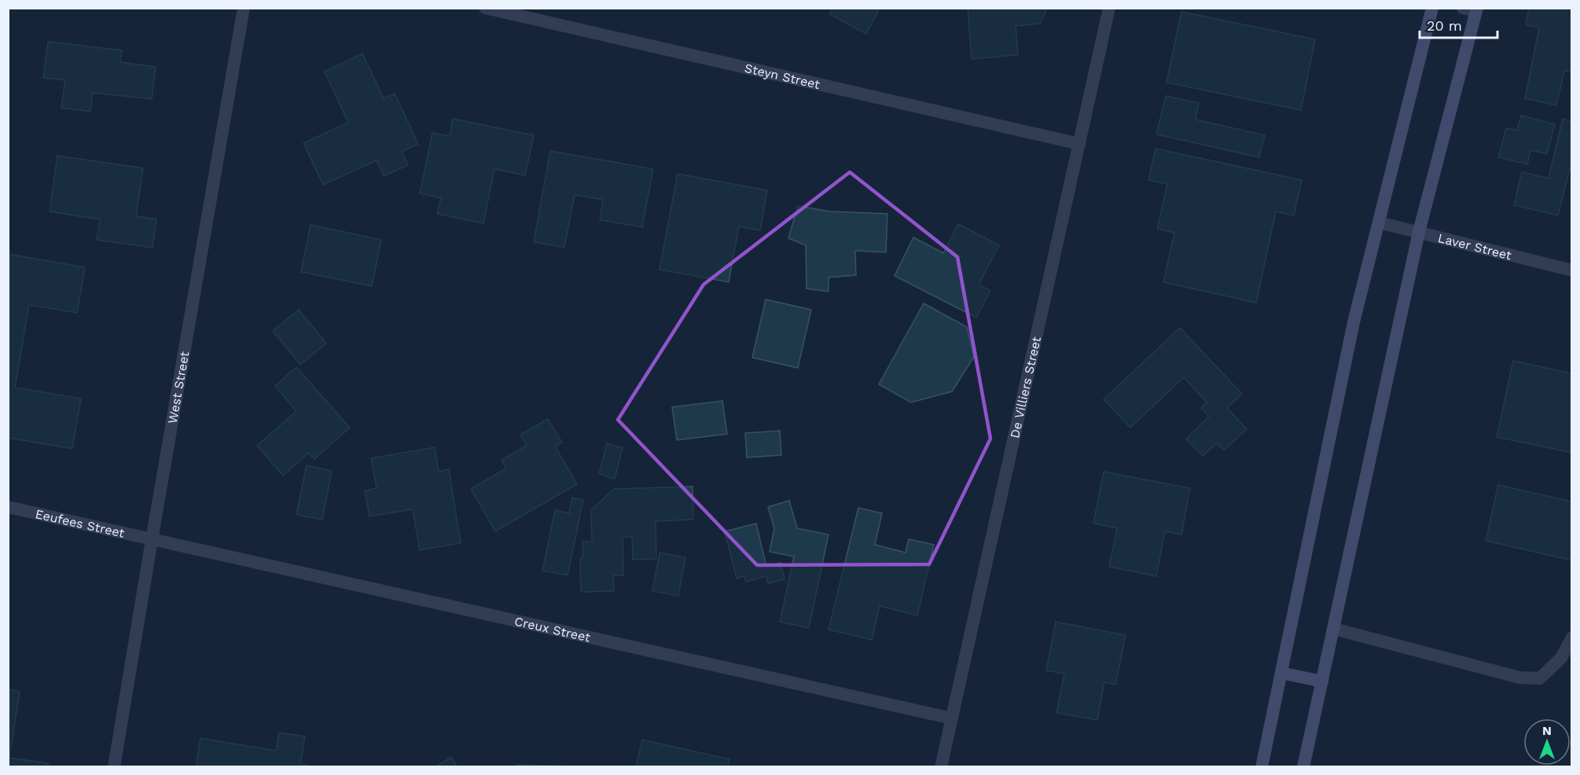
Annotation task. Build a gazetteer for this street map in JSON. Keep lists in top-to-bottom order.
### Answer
{
  "streets": {
    "street": [
      "Steyn Street",
      "Laver Street",
      "West Street",
      "De Villiers Street",
      "Eeufees Street",
      "Creux Street"
    ]
  },
  "crossings": [
    ["Steyn Street", "De Villiers Street"],
    ["West Street", "Eeufees Street"],
    ["West Street", "Creux Street"],
    ["De Villiers Street", "Creux Street"],
    ["Eeufees Street", "Creux Street"]
  ],
  "scale_bar": "20 m",
  "north": "top"
}
